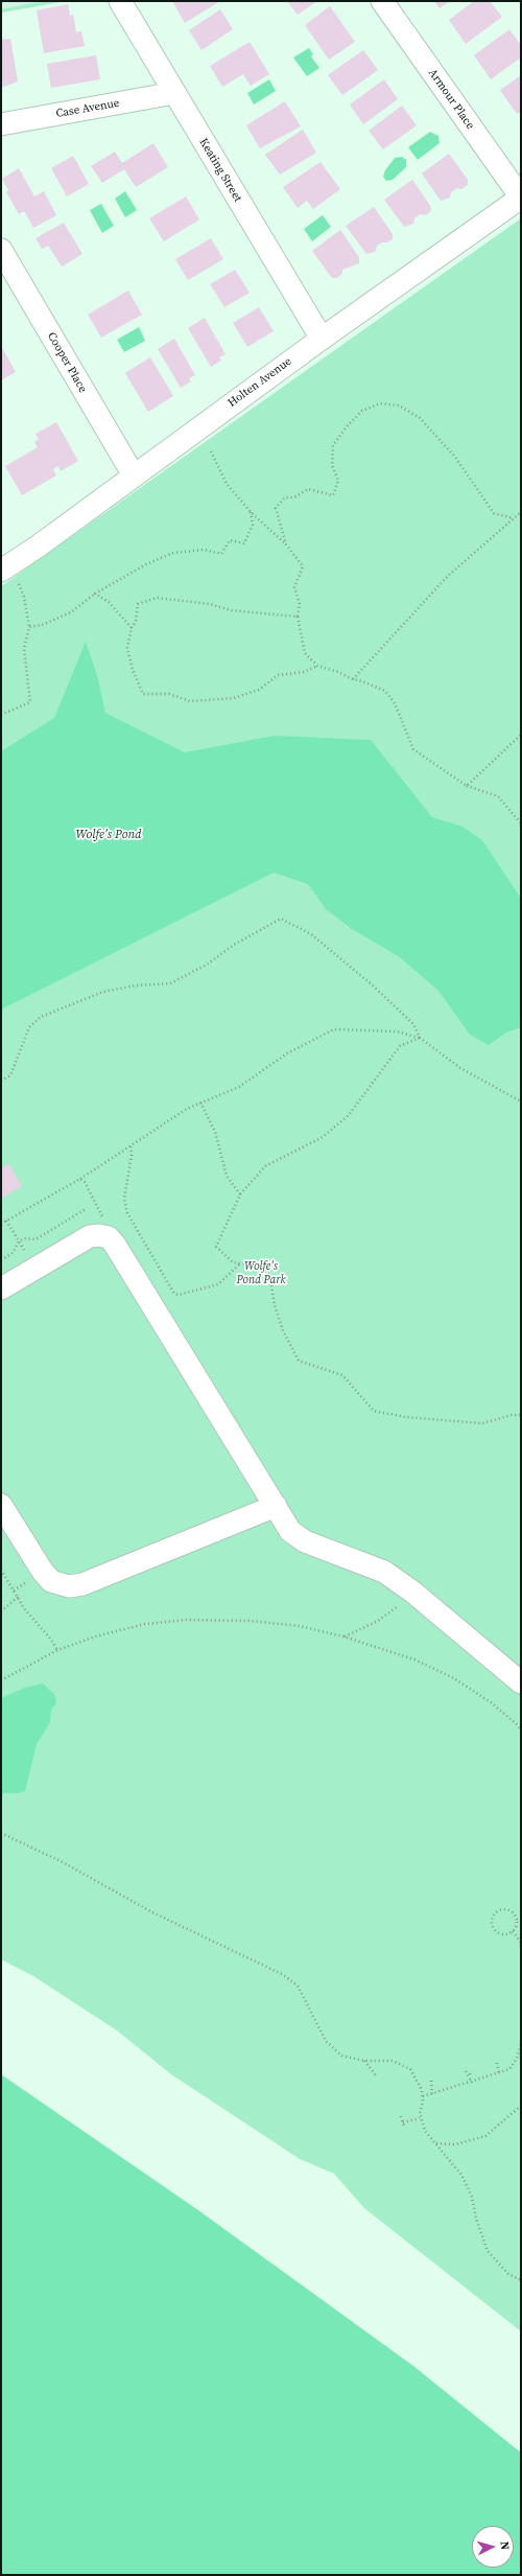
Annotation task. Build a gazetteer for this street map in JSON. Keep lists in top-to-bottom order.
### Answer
{
  "streets": {
    "street": [
      "Armour Place",
      "Case Avenue",
      "Keating Street",
      "Cooper Place",
      "Holten Avenue"
    ]
  },
  "crossings": [
    ["Armour Place", "Holten Avenue"],
    ["Case Avenue", "Keating Street"],
    ["Keating Street", "Holten Avenue"],
    ["Cooper Place", "Holten Avenue"]
  ],
  "water": ["Wolfe's Pond"],
  "parks": ["Wolfe's Pond Park"],
  "north": "right"
}
